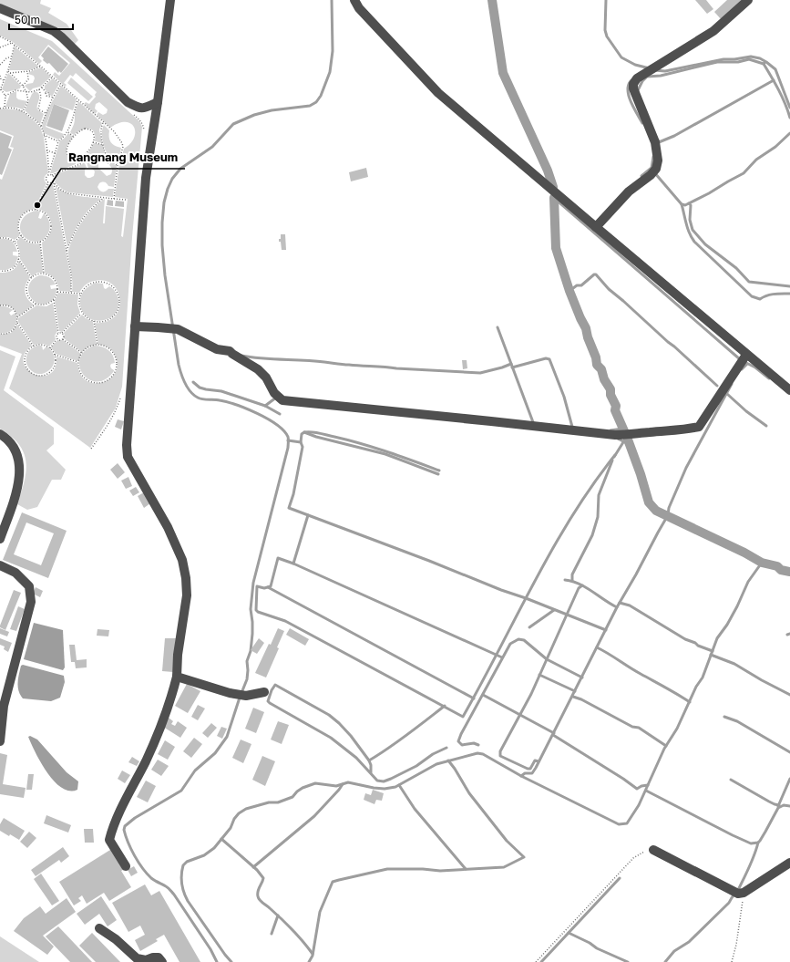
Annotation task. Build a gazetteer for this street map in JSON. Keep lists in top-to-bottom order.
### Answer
{
  "places": ["Rangnang Museum"],
  "scale_bar": "50 m"
}
